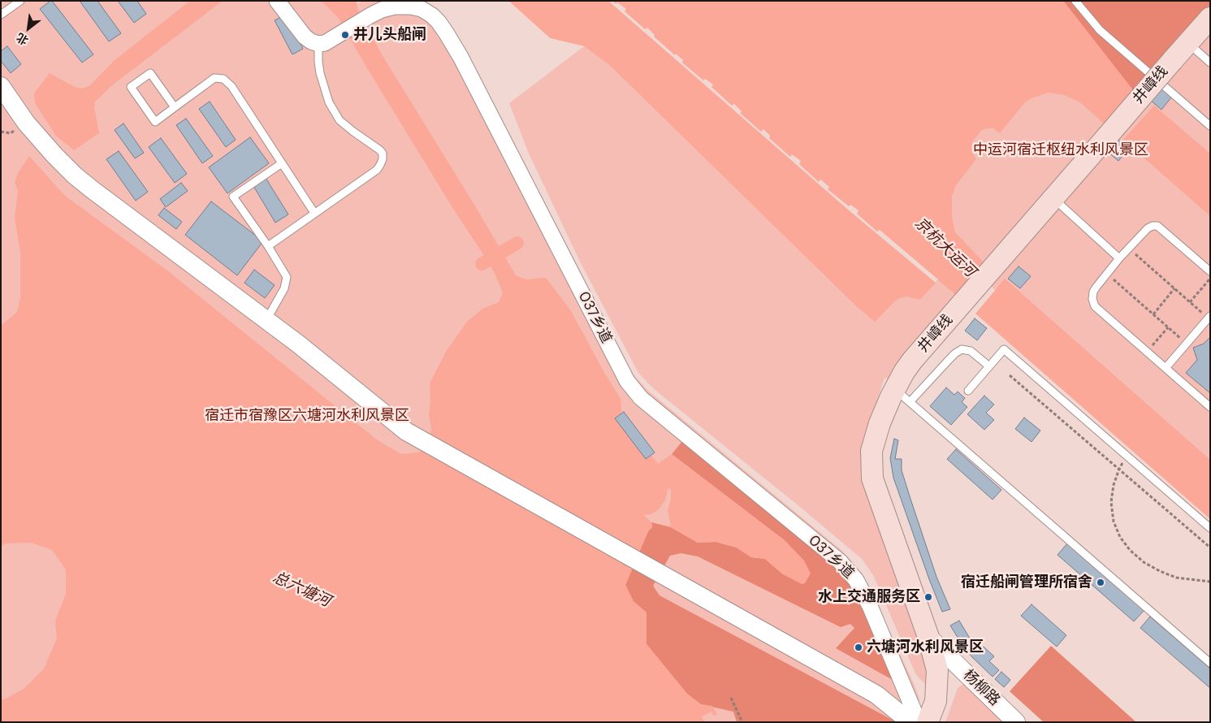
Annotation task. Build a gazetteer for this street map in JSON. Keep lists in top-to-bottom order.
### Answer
{
  "streets": {
    "main road": ["井嶂线"],
    "street": ["037乡道", "杨柳路"]
  },
  "crossings": [
    ["井嶂线", "杨柳路"]
  ],
  "water": ["京杭大运河", "总六塘河"],
  "parks": ["中运河宿迁枢纽水利风景区", "宿迁市宿豫区六塘河水利风景区"],
  "places": [
    "井儿头船闸",
    "宿迁船闸管理所宿舍",
    "水上交通服务区",
    "六塘河水利风景区"
  ],
  "north": "bottom left"
}
